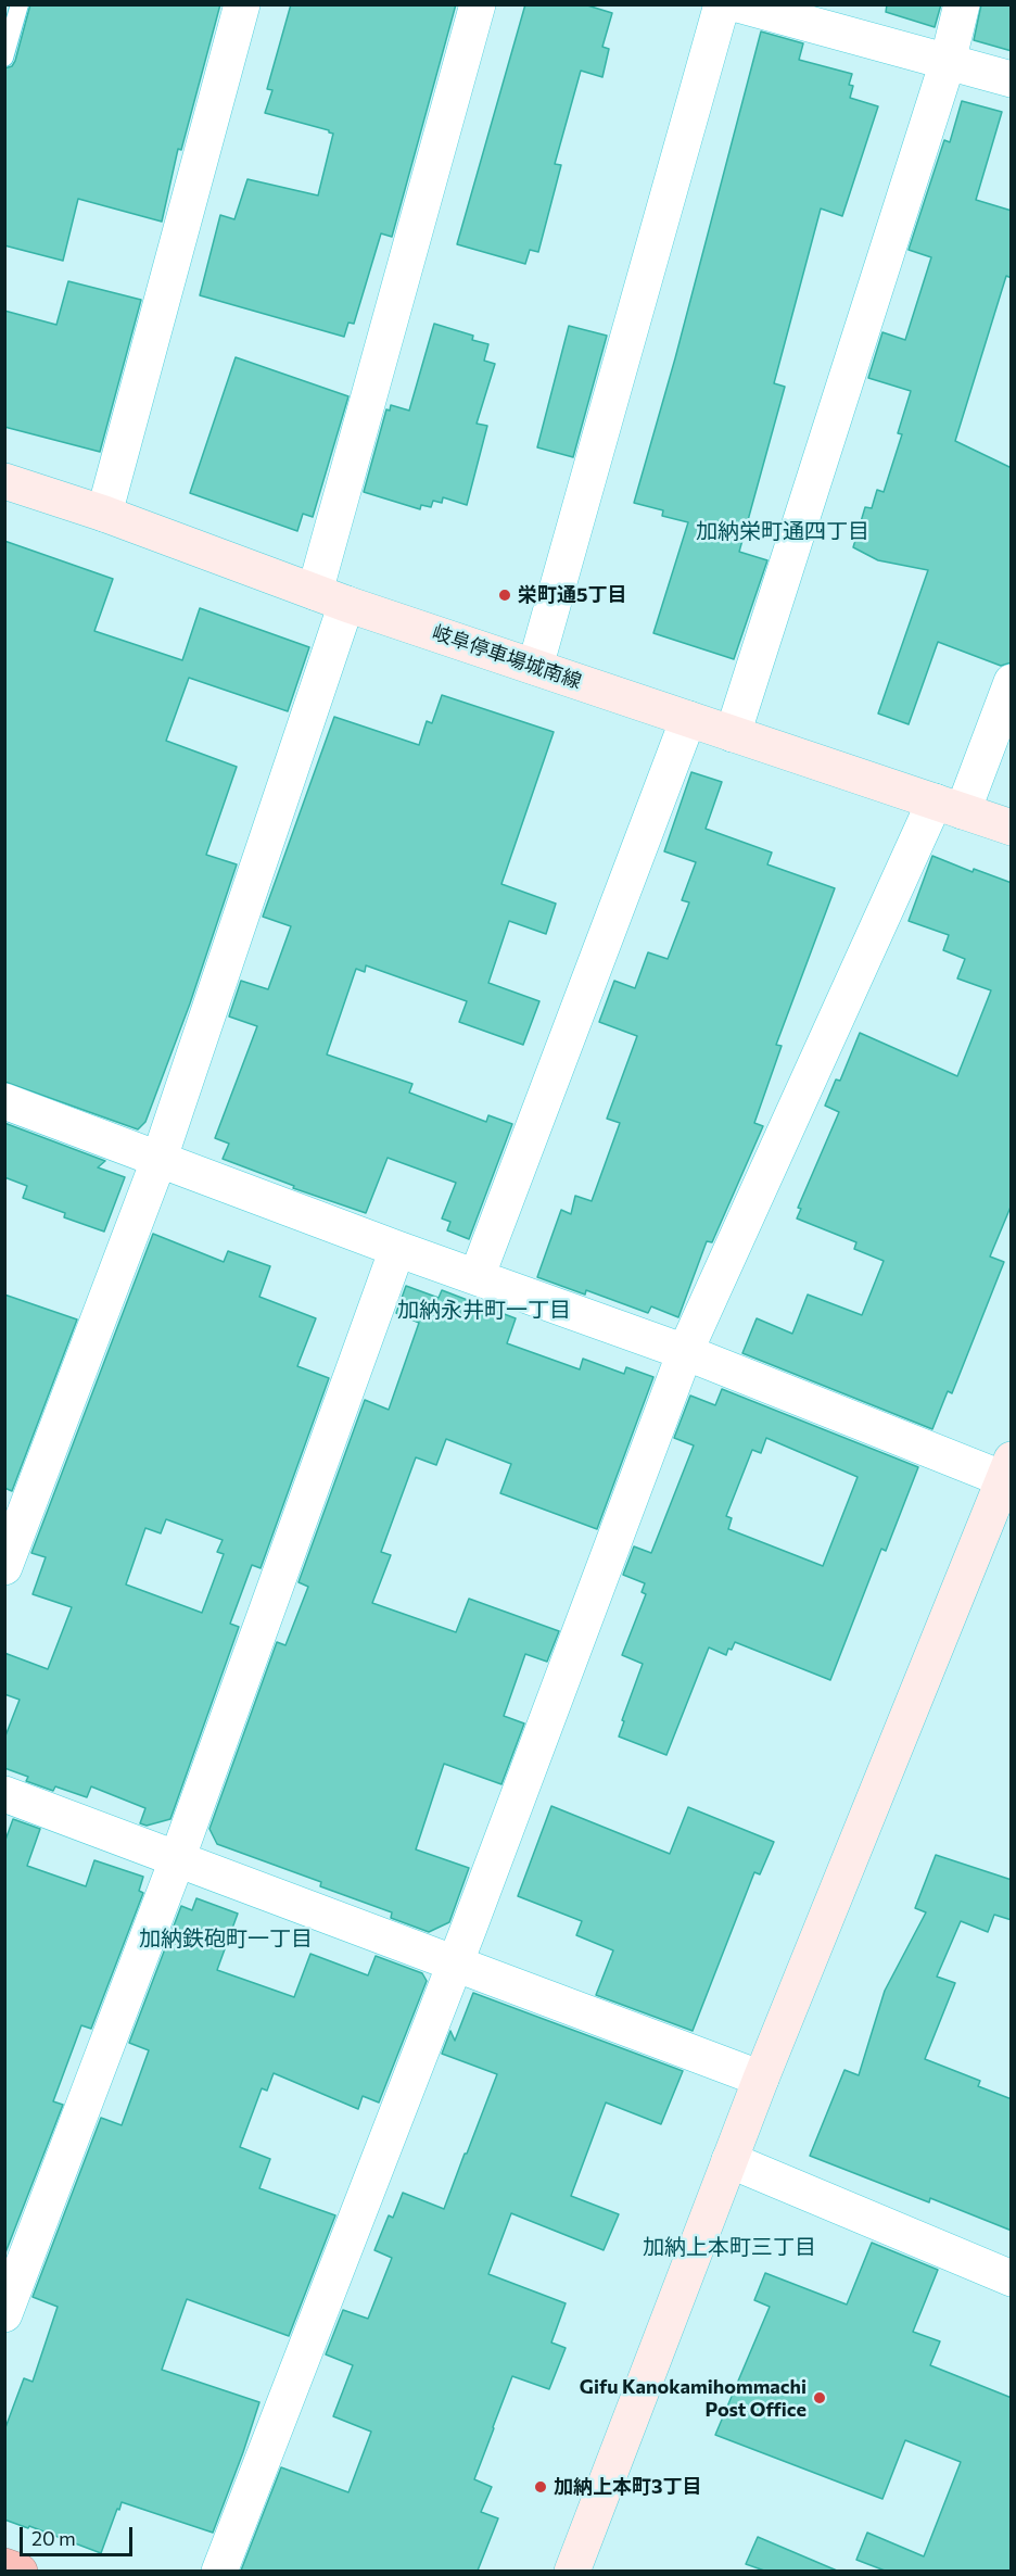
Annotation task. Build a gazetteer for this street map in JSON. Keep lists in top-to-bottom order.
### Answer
{
  "streets": {
    "street": ["岐阜停車場城南線"]
  },
  "districts": [
    "加納栄町通四丁目",
    "加納永井町一丁目",
    "加納鉄砲町一丁目",
    "加納上本町三丁目"
  ],
  "places": ["栄町通5丁目", "Gifu Kanokamihommachi Post Office", "加納上本町3丁目"],
  "scale_bar": "20 m"
}
